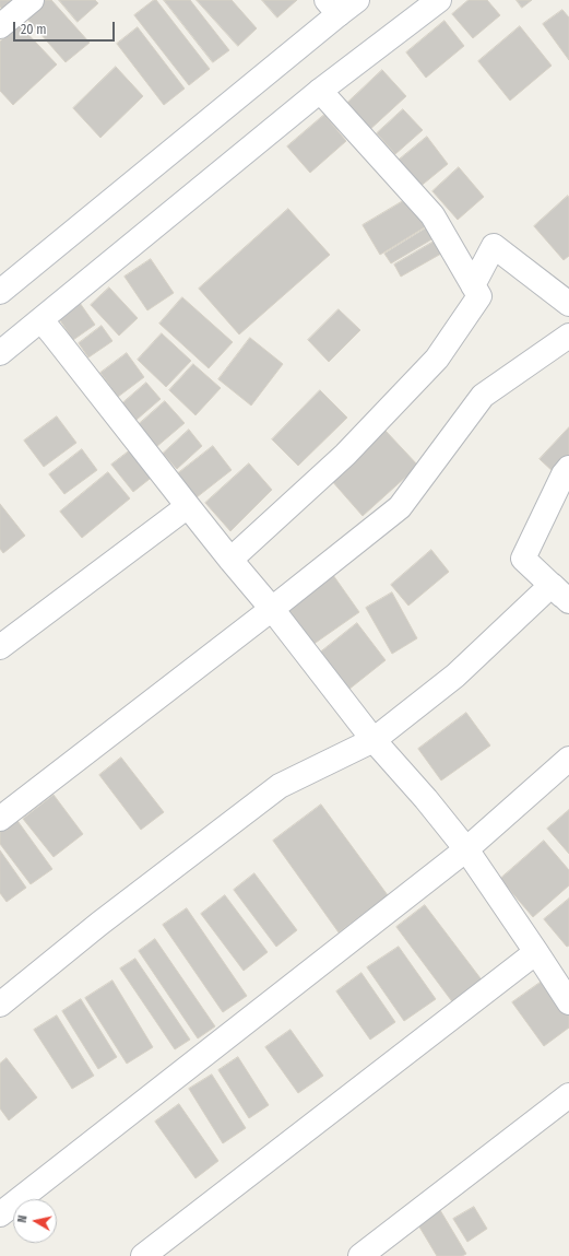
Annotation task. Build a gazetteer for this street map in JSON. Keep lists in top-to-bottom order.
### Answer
{
  "scale_bar": "20 m",
  "north": "left"
}
